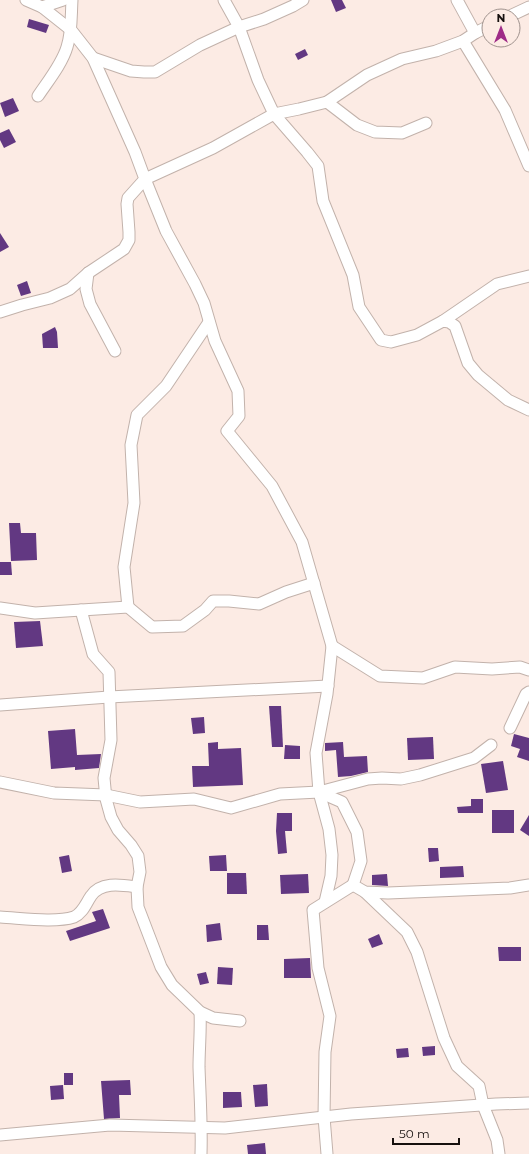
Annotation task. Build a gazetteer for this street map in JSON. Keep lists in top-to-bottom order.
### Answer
{
  "scale_bar": "50 m",
  "north": "top"
}
